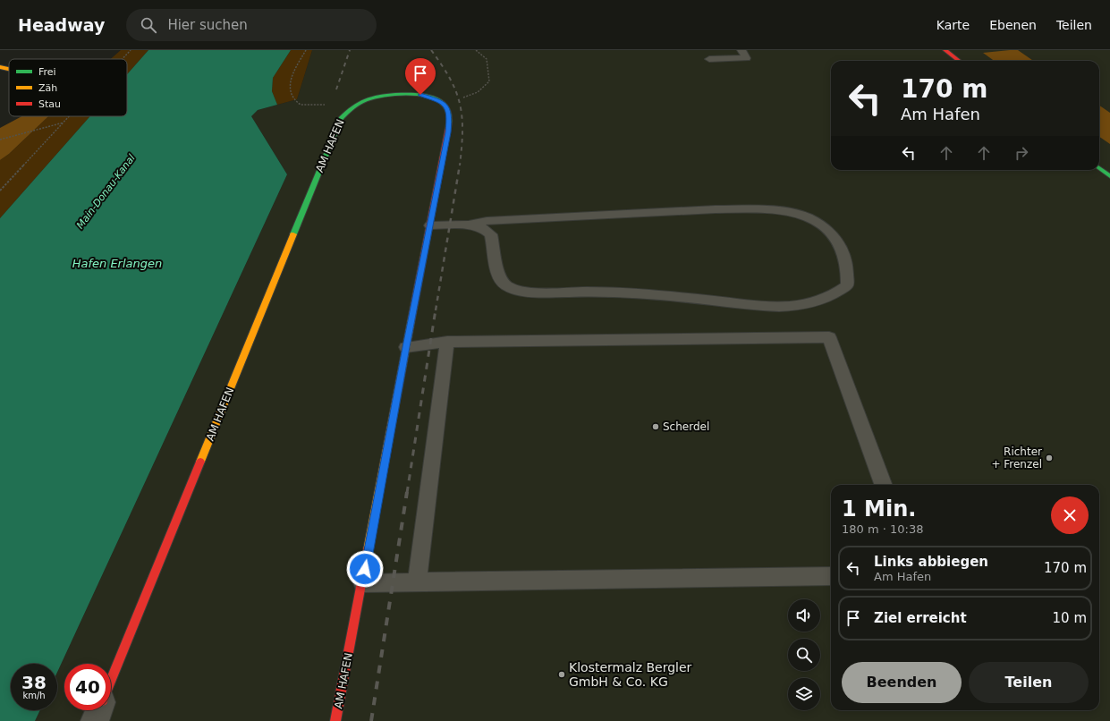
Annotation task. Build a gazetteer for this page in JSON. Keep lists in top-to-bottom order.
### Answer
{
  "streets": {
    "street": ["AM HAFEN"]
  },
  "water": ["Main-Donau-Kanal", "Hafen Erlangen"],
  "places": ["Scherdel", "Richter + Frenzel", "Klostermalz Bergler GmbH & Co. KG"],
  "legend": ["Frei", "Zäh", "Stau"],
  "page": {
    "header": "Headway",
    "search": "Hier suchen",
    "nav": ["Karte", "Ebenen", "Teilen"],
    "turn": ["170 m", "Am Hafen"],
    "heading": ["1 Min.", "180 m · 10:38"],
    "list": [
      {
        "name": "Links abbiegen",
        "note": "Am Hafen",
        "value": "170 m"
      },
      {
        "name": "Ziel erreicht",
        "value": "10 m"
      }
    ],
    "buttons": ["Beenden", "Teilen"],
    "speed": "38 km/h",
    "limit": "40"
  }
}
